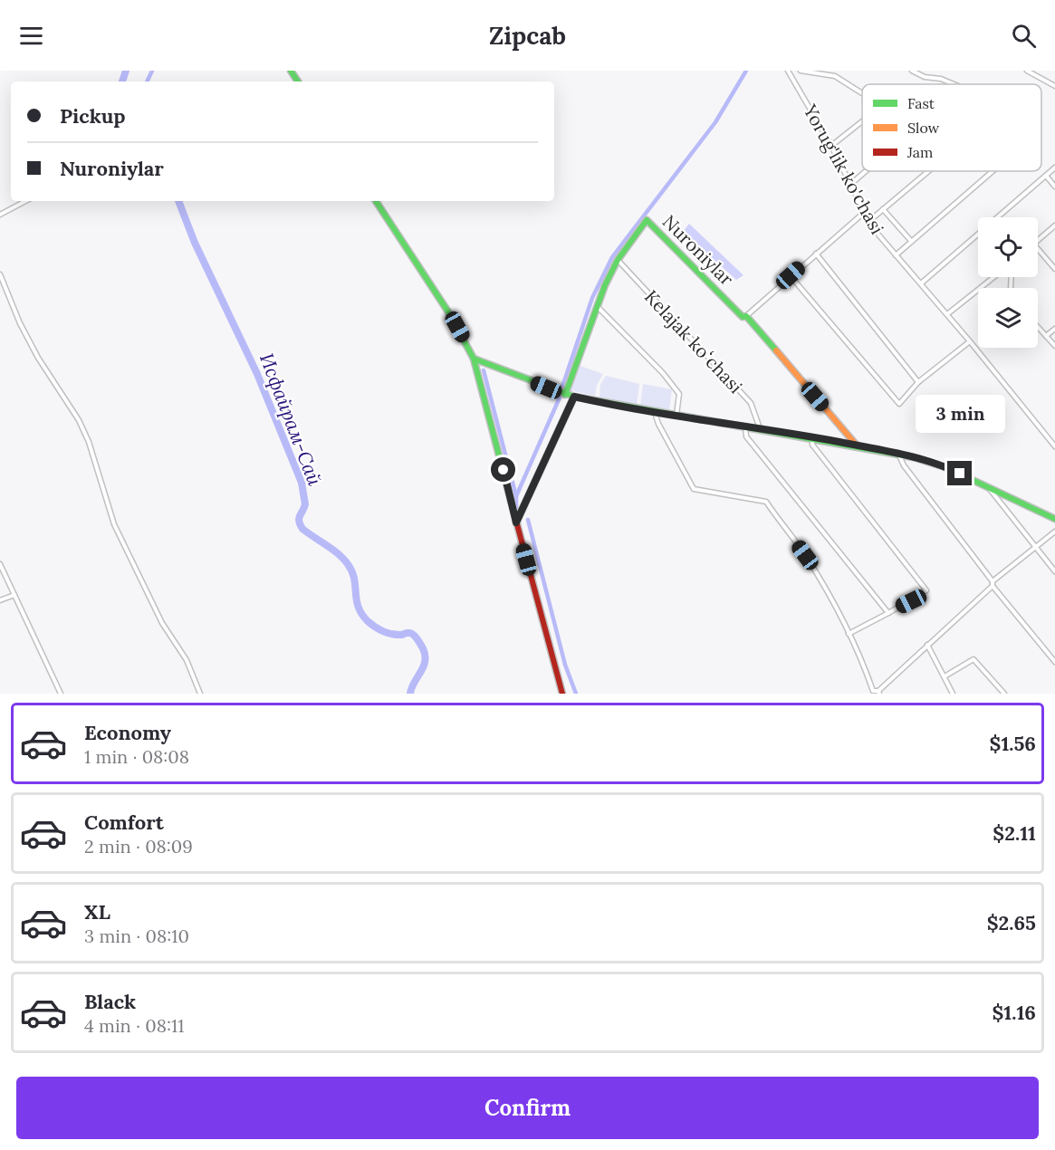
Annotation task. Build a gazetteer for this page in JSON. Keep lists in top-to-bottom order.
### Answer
{
  "streets": {
    "main road": ["Nuroniylar"],
    "street": ["Yorug'lik ko'chasi", "Kelajak koʻchasi"]
  },
  "crossings": [
    ["Nuroniylar", "Kelajak koʻchasi"]
  ],
  "water": ["Исфайрам-Сай"],
  "legend": ["Fast", "Slow", "Jam"],
  "page": {
    "header": "Zipcab",
    "banner": ["Pickup", "Nuroniylar"],
    "bubble": "3 min",
    "list": [
      {
        "name": "Economy",
        "note": "1 min · 08:08",
        "value": "$1.56"
      },
      {
        "name": "Comfort",
        "note": "2 min · 08:09",
        "value": "$2.11"
      },
      {
        "name": "XL",
        "note": "3 min · 08:10",
        "value": "$2.65"
      },
      {
        "name": "Black",
        "note": "4 min · 08:11",
        "value": "$1.16"
      }
    ],
    "buttons": "Confirm"
  }
}
